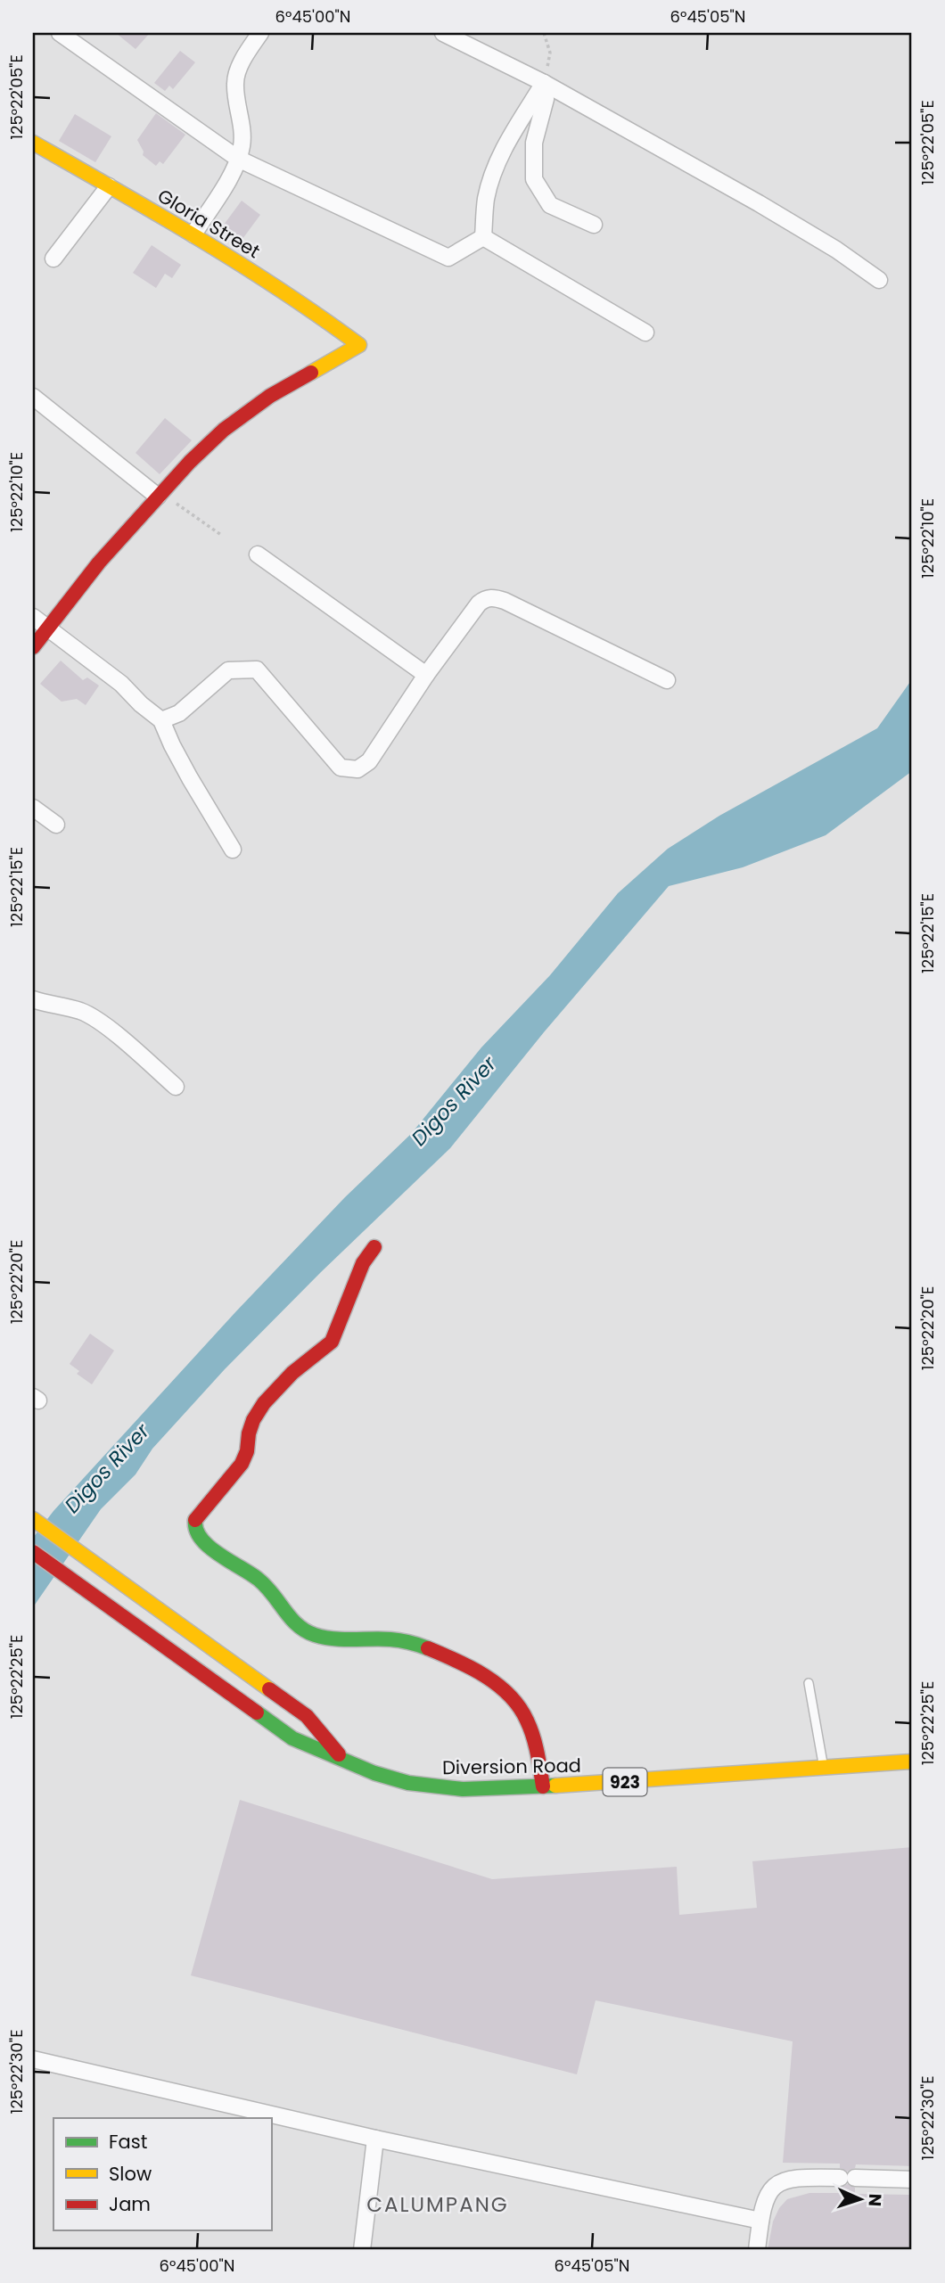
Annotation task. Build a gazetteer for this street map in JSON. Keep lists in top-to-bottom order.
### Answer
{
  "streets": {
    "main road": ["Gloria Street", "Diversion Road", "923"]
  },
  "districts": ["CALUMPANG"],
  "water": ["Digos River"],
  "legend": ["Fast", "Slow", "Jam"],
  "north": "right",
  "coordinates": [
    "6°45'00\"N",
    "6°45'05\"N",
    "125°22'05\"E",
    "125°22'10\"E",
    "125°22'15\"E",
    "125°22'20\"E",
    "125°22'25\"E",
    "125°22'30\"E"
  ]
}
